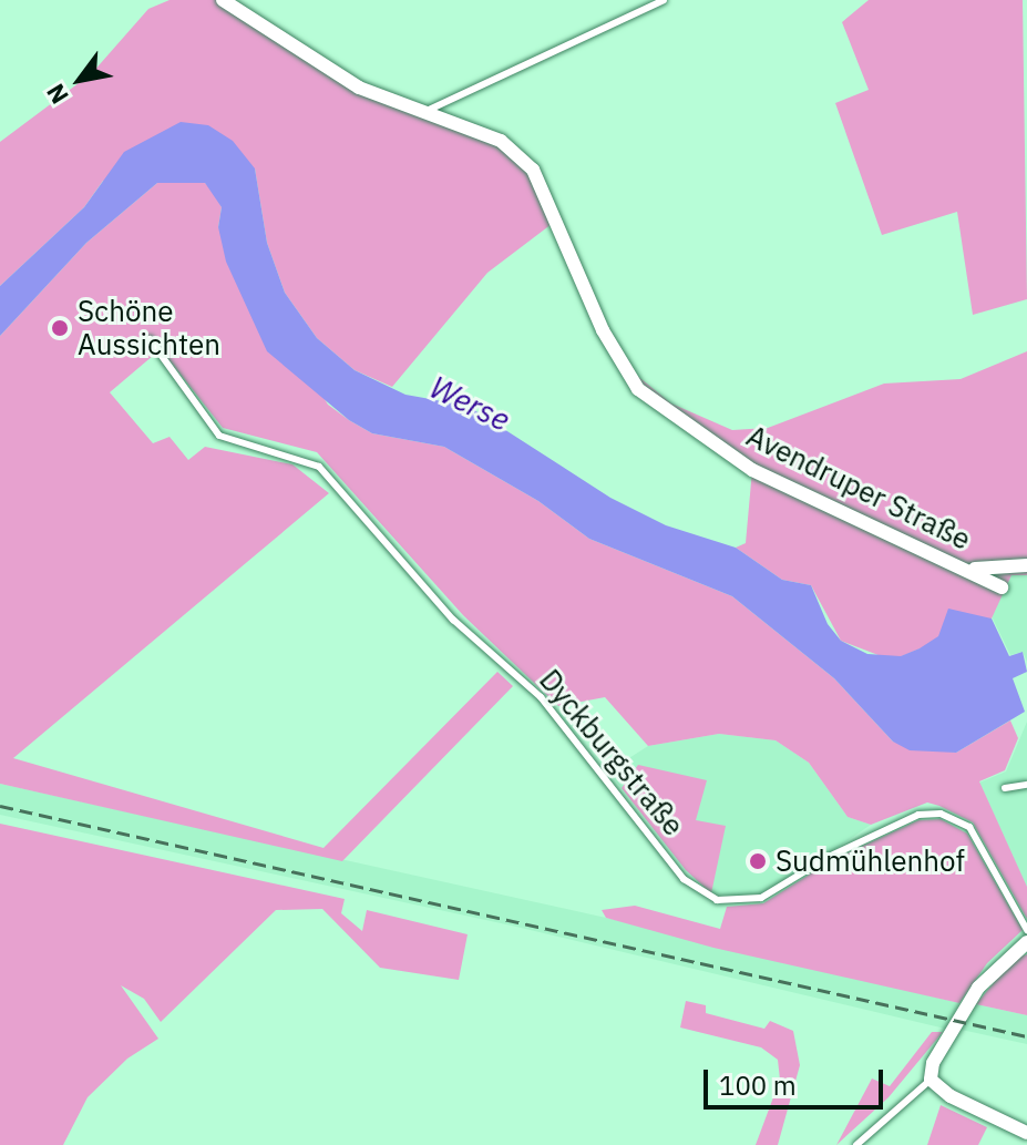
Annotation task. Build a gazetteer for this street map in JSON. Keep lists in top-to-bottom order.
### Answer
{
  "streets": {
    "street": ["Avendruper Straße"],
    "lane": ["Dyckburgstraße"]
  },
  "water": ["Werse"],
  "places": ["Schöne Aussichten", "Sudmühlenhof"],
  "scale_bar": "100 m",
  "north": "bottom left"
}
